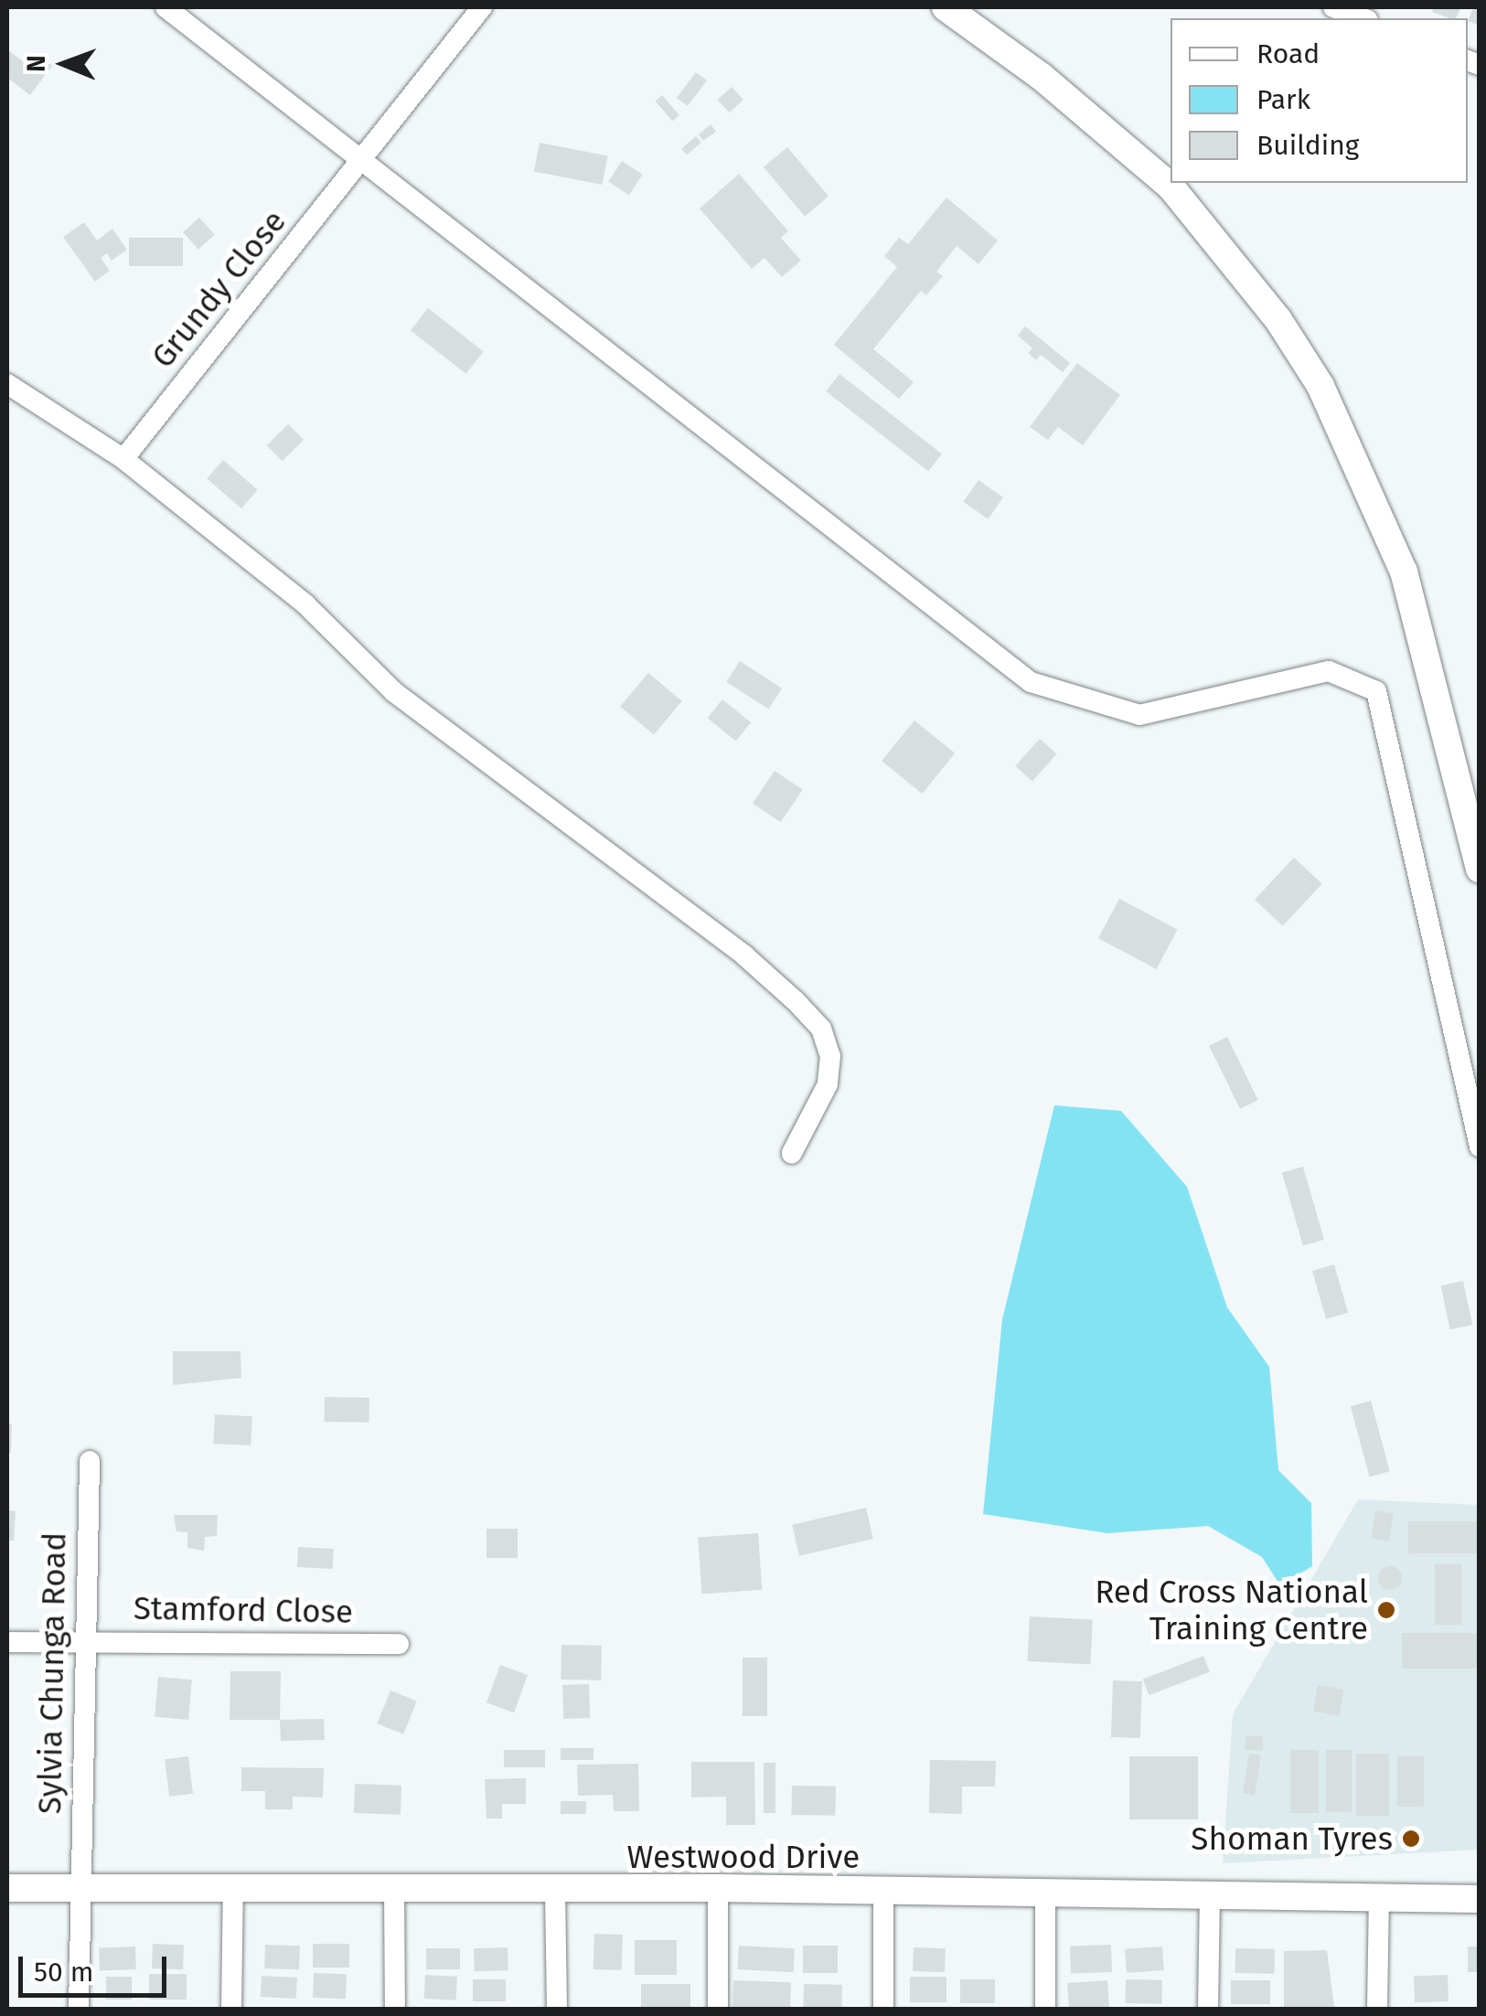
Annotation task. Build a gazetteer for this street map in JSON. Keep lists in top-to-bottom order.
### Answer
{
  "streets": {
    "street": [
      "Grundy Close",
      "Stamford Close",
      "Sylvia Chunga Road",
      "Westwood Drive"
    ]
  },
  "crossings": [
    ["Stamford Close", "Sylvia Chunga Road"],
    ["Sylvia Chunga Road", "Westwood Drive"]
  ],
  "places": ["Red Cross National Training Centre", "Shoman Tyres"],
  "legend": ["Road", "Park", "Building"],
  "scale_bar": "50 m",
  "north": "left"
}
